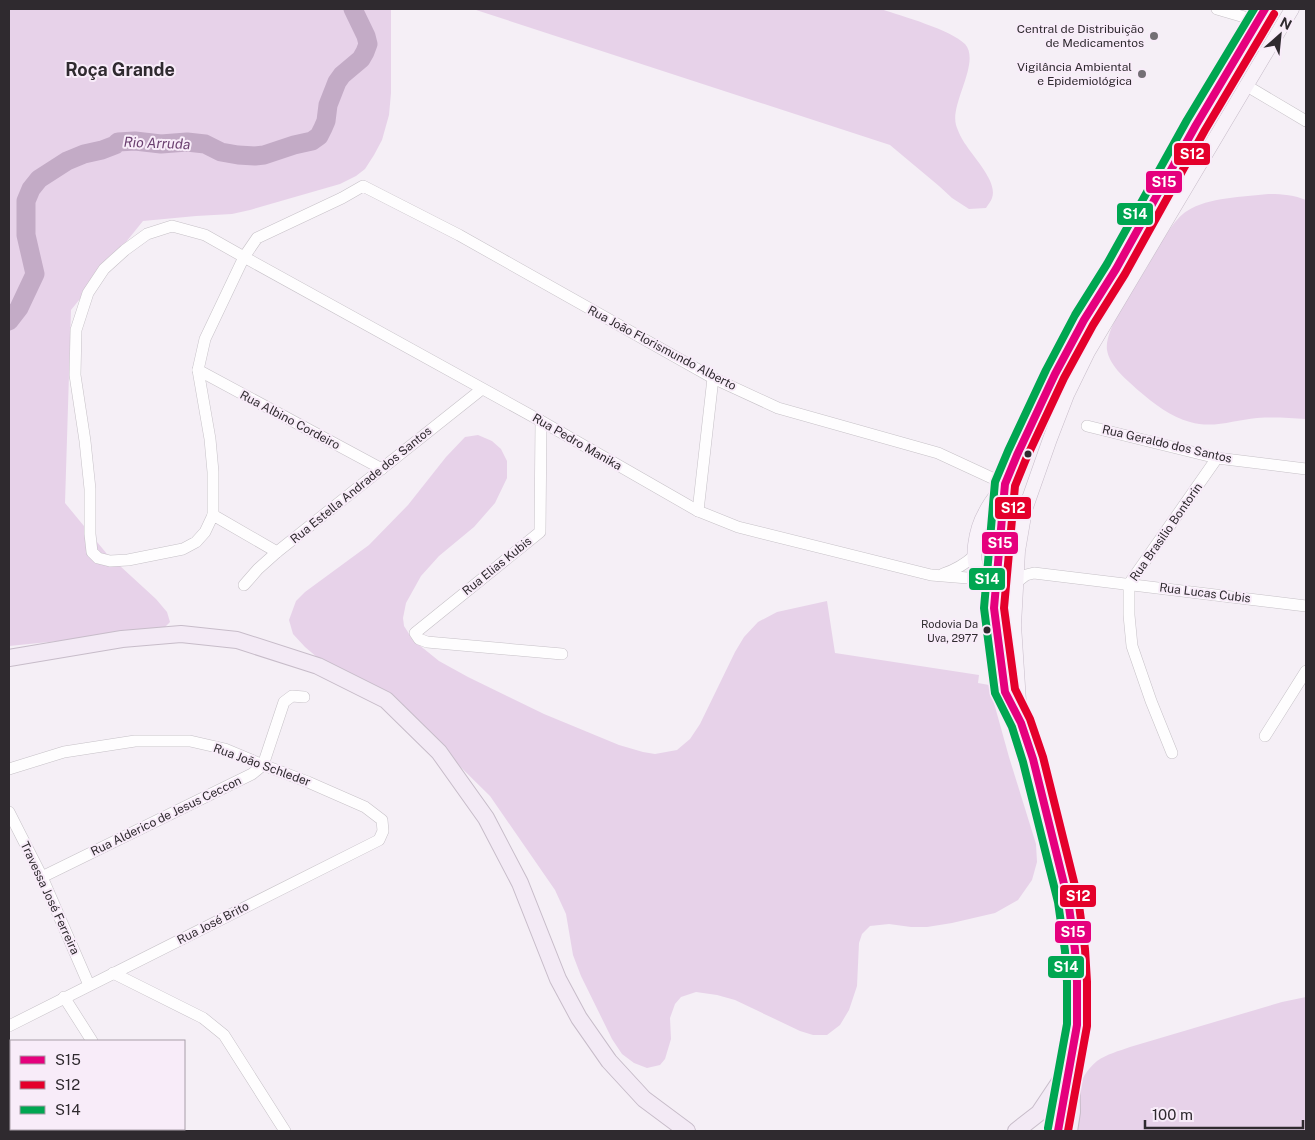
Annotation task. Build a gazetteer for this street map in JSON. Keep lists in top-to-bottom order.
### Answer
{
  "streets": {
    "street": [
      "Rua João Florismundo Alberto",
      "Rua Albino Cordeiro",
      "Rua Pedro Manika",
      "Rua Geraldo dos Santos",
      "Rua Estella Andrade dos Santos",
      "Rua Brasilio Bontorin",
      "Rua Elias Kubis",
      "Rua Lucas Cubis",
      "Rua João Schleder",
      "Rua Alderico de Jesus Ceccon",
      "Travessa José Ferreira",
      "Rua José Brito"
    ]
  },
  "crossings": [
    ["Rua João Florismundo Alberto", "Rua Pedro Manika"],
    ["Rua Albino Cordeiro", "Rua Estella Andrade dos Santos"],
    ["Rua Pedro Manika", "Rua Estella Andrade dos Santos"],
    ["Rua Pedro Manika", "Rua Elias Kubis"],
    ["Rua Pedro Manika", "Rua Lucas Cubis"],
    ["Rua Geraldo dos Santos", "Rua Brasilio Bontorin"],
    ["Rua Brasilio Bontorin", "Rua Lucas Cubis"],
    ["Rua João Schleder", "Rua Alderico de Jesus Ceccon"],
    ["Rua João Schleder", "Rua José Brito"],
    ["Rua Alderico de Jesus Ceccon", "Travessa José Ferreira"],
    ["Travessa José Ferreira", "Rua José Brito"]
  ],
  "districts": ["Roça Grande"],
  "water": ["Rio Arruda"],
  "places": ["Central de Distribuição de Medicamentos", "Vigilância Ambiental e Epidemiológica", "Rodovia Da Uva, 2977"],
  "lines": ["transit line S15", "transit line S14", "transit line S12"],
  "legend": ["S15", "S12", "S14"],
  "scale_bar": "100 m",
  "north": "top right"
}
